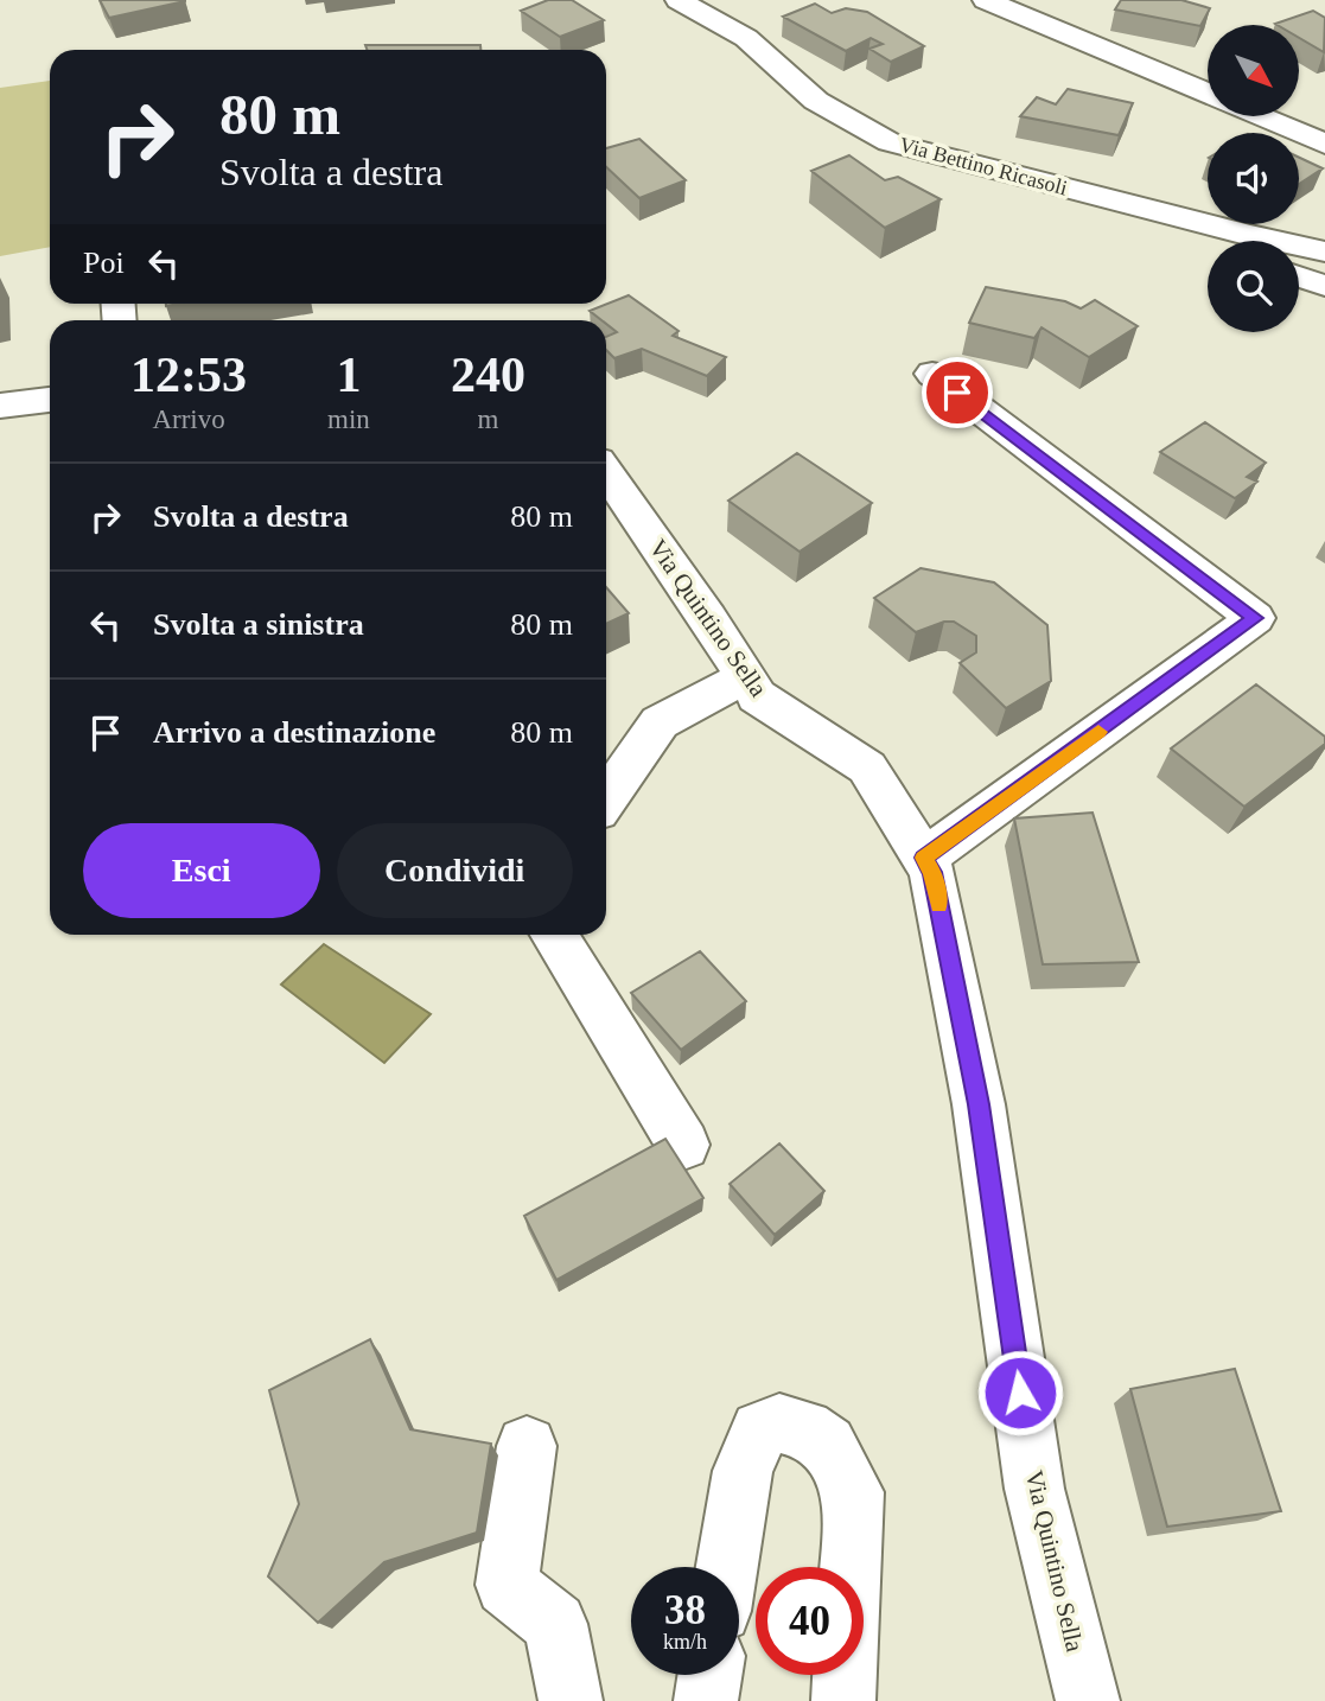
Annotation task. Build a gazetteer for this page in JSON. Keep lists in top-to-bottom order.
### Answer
{
  "streets": {
    "street": ["Via Bettino Ricasoli", "Via Quintino Sella"]
  },
  "north": "bottom right",
  "page": {
    "turn": ["80 m", "Svolta a destra"],
    "then": "Poi",
    "eta": [
      "12:53",
      "Arrivo",
      "1",
      "min",
      "240",
      "m"
    ],
    "list": [
      {
        "name": "Svolta a destra",
        "value": "80 m"
      },
      {
        "name": "Svolta a sinistra",
        "value": "80 m"
      },
      {
        "name": "Arrivo a destinazione",
        "value": "80 m"
      }
    ],
    "buttons": ["Esci", "Condividi"],
    "speed": "38 km/h",
    "limit": "40"
  }
}
